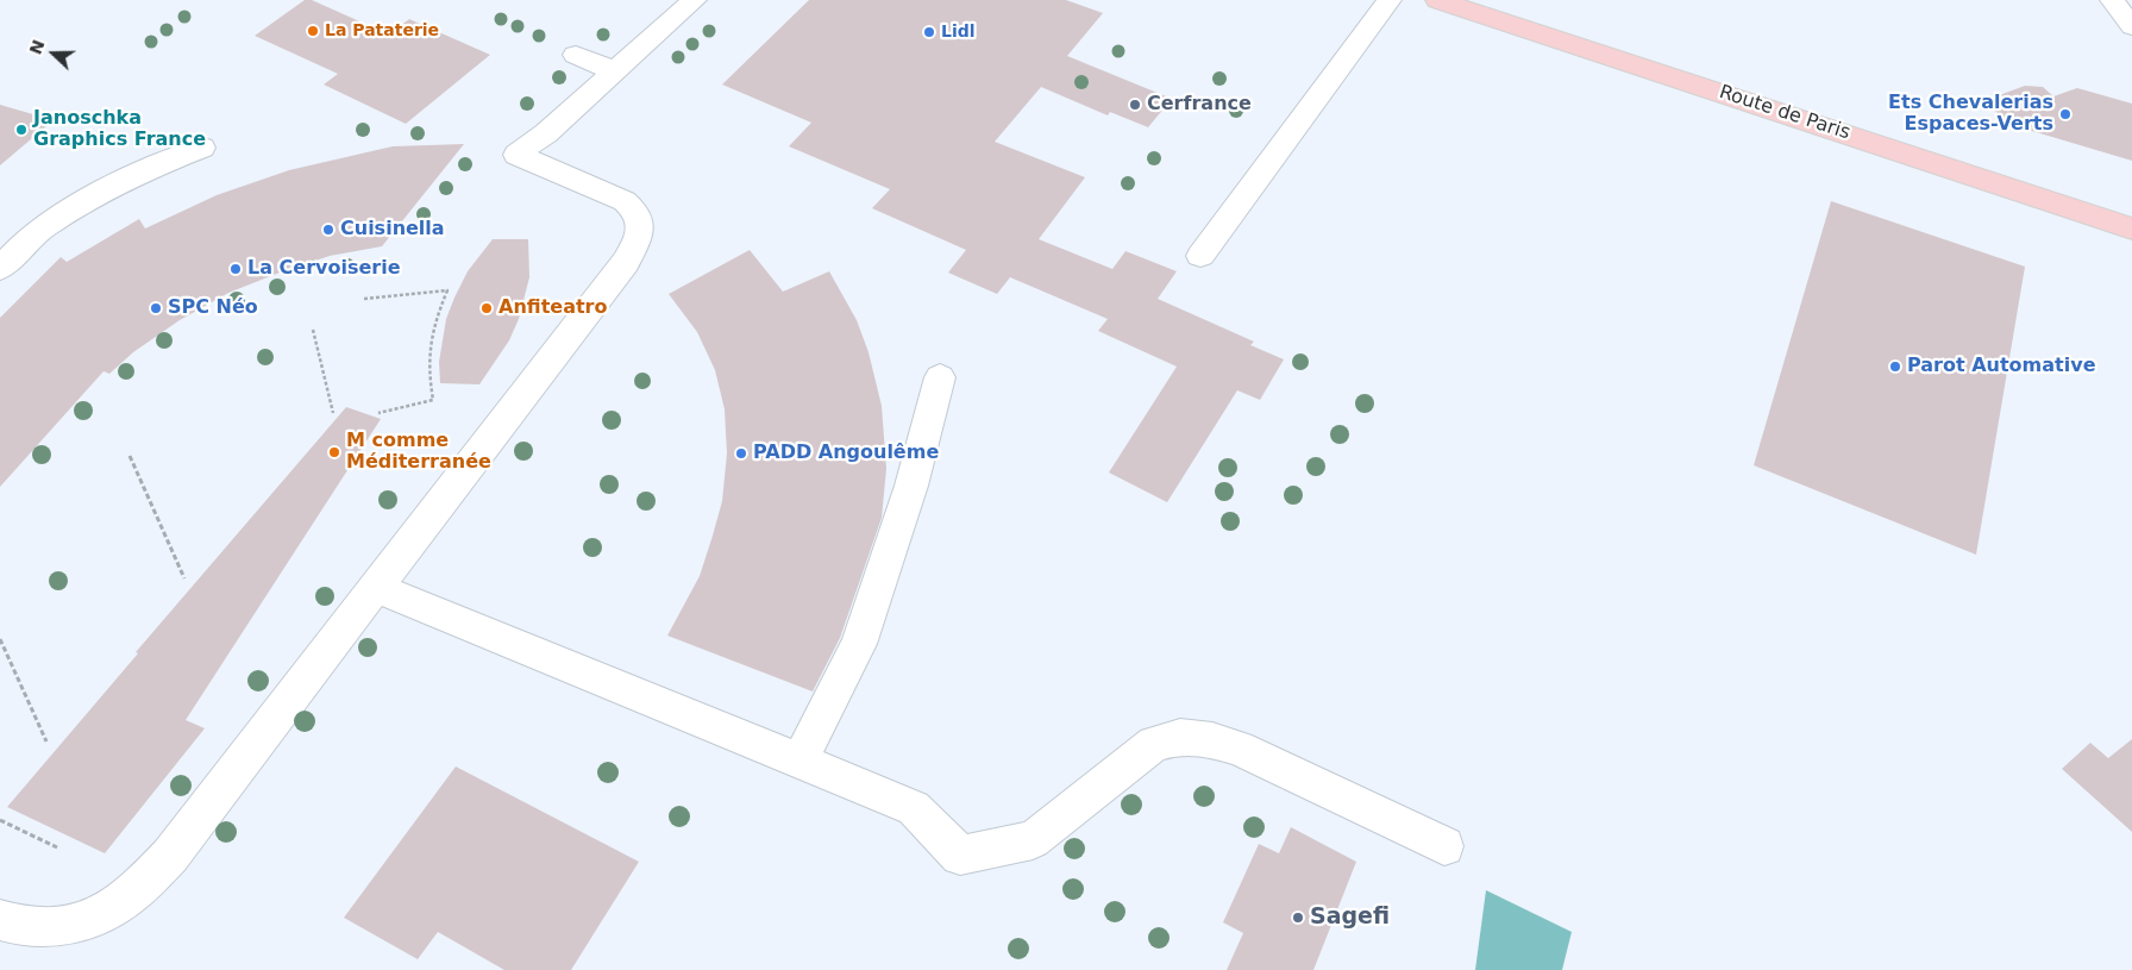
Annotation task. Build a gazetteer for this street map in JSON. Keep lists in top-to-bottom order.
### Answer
{
  "streets": {
    "main road": ["Route de Paris"]
  },
  "places": [
    "La Pataterie",
    "Lidl",
    "Cerfrance",
    "Ets Chevalerias Espaces-Verts",
    "Janoschka Graphics France",
    "Cuisinella",
    "La Cervoiserie",
    "SPC Néo",
    "Anfiteatro",
    "Parot Automative",
    "M comme Méditerranée",
    "PADD Angoulême",
    "Sagefi"
  ],
  "north": "left"
}
